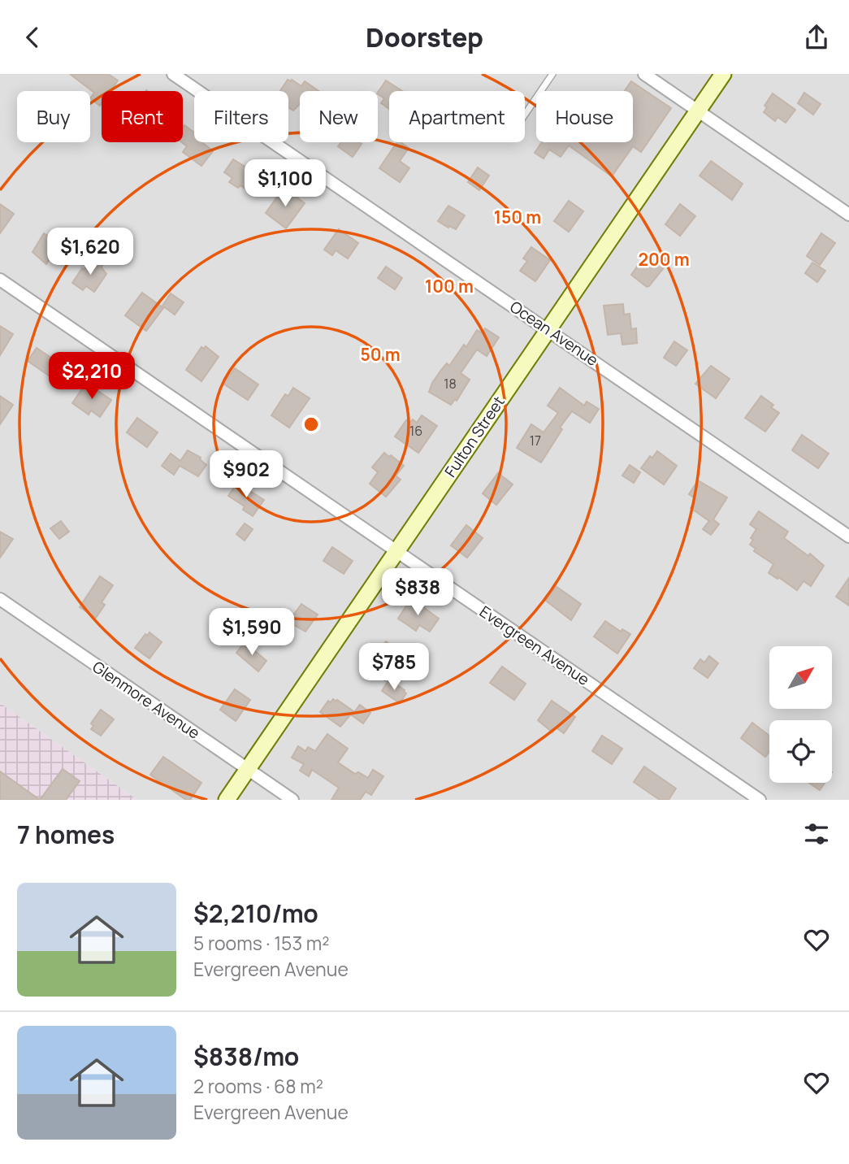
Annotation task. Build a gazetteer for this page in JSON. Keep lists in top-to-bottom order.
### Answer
{
  "streets": {
    "street": [
      "Ocean Avenue",
      "Fulton Street",
      "Evergreen Avenue",
      "Glenmore Avenue"
    ]
  },
  "crossings": [
    ["Ocean Avenue", "Fulton Street"],
    ["Fulton Street", "Evergreen Avenue"],
    ["Fulton Street", "Glenmore Avenue"]
  ],
  "house_numbers": ["18", "16", "17"],
  "north": "top right",
  "page": {
    "header": "Doorstep",
    "chip": [
      "Buy",
      "Rent",
      "Filters",
      "New",
      "Apartment",
      "House"
    ],
    "price": [
      "$1,100",
      "$1,620",
      "$2,210",
      "$902",
      "$838",
      "$1,590",
      "$785"
    ],
    "heading": "7 homes",
    "list": [
      {
        "name": "$2,210/mo",
        "note": "5 rooms · 153 m² · Evergreen Avenue"
      },
      {
        "name": "$838/mo",
        "note": "2 rooms · 68 m² · Evergreen Avenue"
      }
    ]
  },
  "rings": [
    "150 m",
    "200 m",
    "100 m",
    "50 m"
  ]
}
